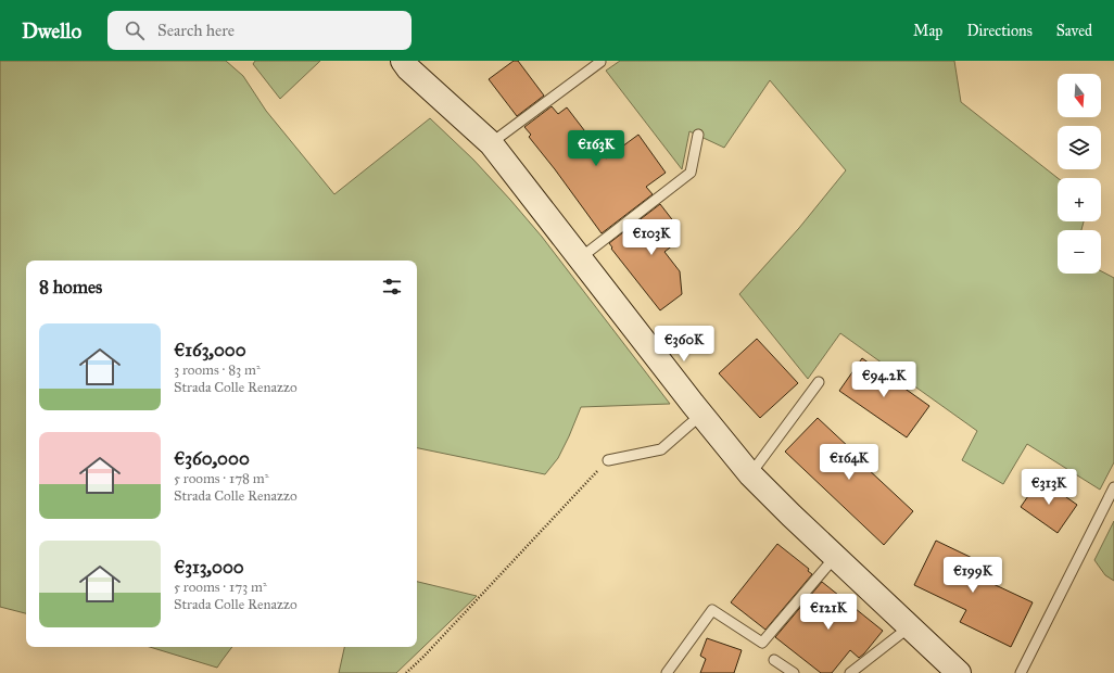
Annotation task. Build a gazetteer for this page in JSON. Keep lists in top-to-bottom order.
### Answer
{
  "north": "bottom",
  "page": {
    "header": "Dwello",
    "search": "Search here",
    "nav": ["Map", "Directions", "Saved"],
    "map_buttons": ["+", "−"],
    "price": [
      "€163K",
      "€103K",
      "€360K",
      "€94.2K",
      "€164K",
      "€313K",
      "€199K",
      "€121K"
    ],
    "heading": "8 homes",
    "list": [
      {
        "name": "€163,000",
        "note": "3 rooms · 83 m² · Strada Colle Renazzo"
      },
      {
        "name": "€360,000",
        "note": "5 rooms · 178 m² · Strada Colle Renazzo"
      },
      {
        "name": "€313,000",
        "note": "5 rooms · 173 m² · Strada Colle Renazzo"
      }
    ]
  }
}
